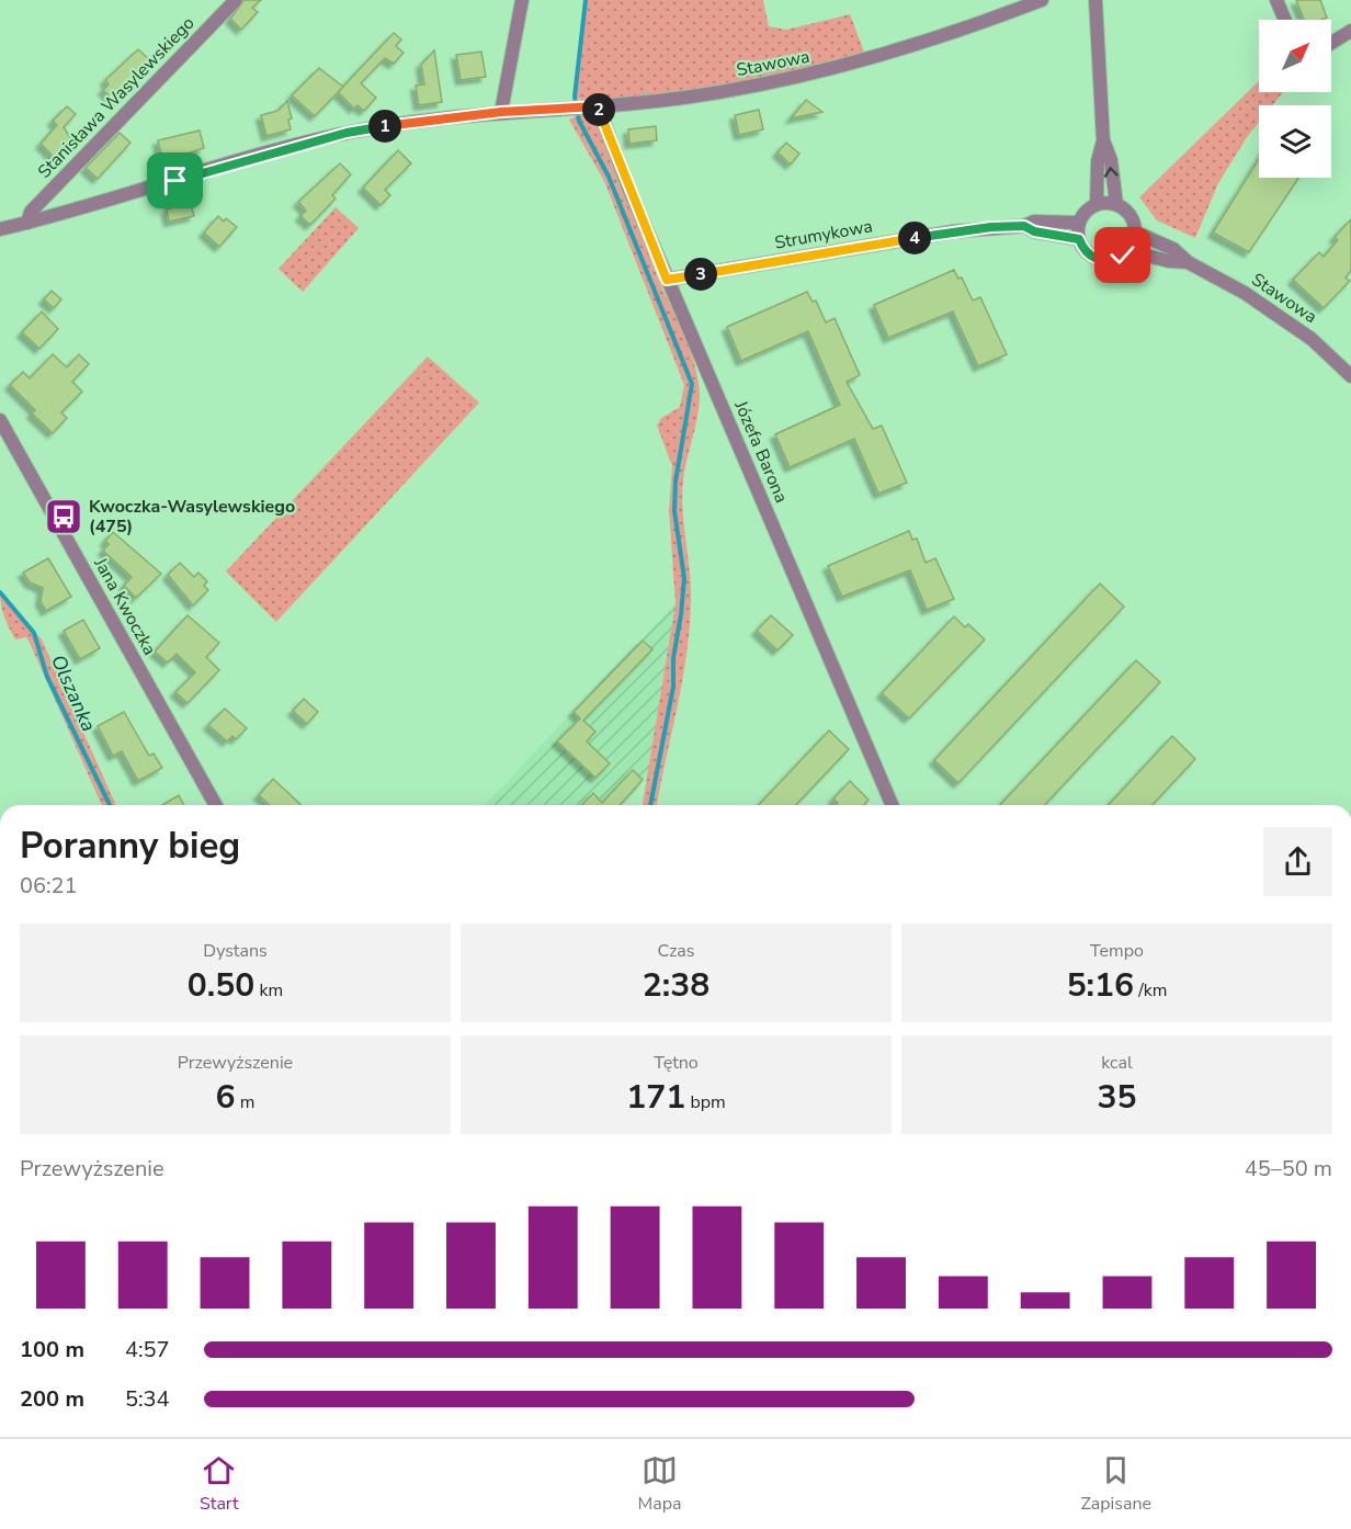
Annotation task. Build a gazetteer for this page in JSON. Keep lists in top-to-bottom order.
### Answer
{
  "streets": {
    "street": [
      "Stawowa",
      "Stanisława Wasylewskiego",
      "Strumykowa",
      "Józefa Barona",
      "Jana Kwoczka"
    ]
  },
  "crossings": [
    ["Stawowa", "Strumykowa"],
    ["Stawowa", "Józefa Barona"],
    ["Strumykowa", "Józefa Barona"]
  ],
  "water": ["Olszanka"],
  "places": {
    "bus stop": ["Kwoczka-Wasylewskiego (475)"]
  },
  "north": "top right",
  "page": {
    "pins": [
      "2",
      "1",
      "4",
      "3"
    ],
    "heading": ["Poranny bieg", "06:21"],
    "stats": [
      ["Dystans", "0.50 km"],
      ["Czas", "2:38"],
      ["Tempo", "5:16 /km"],
      ["Przewyższenie", "6 m"],
      ["Tętno", "171 bpm"],
      ["kcal", "35"]
    ],
    "chart": ["Przewyższenie", "45–50 m"],
    "list": [
      {
        "name": "100 m",
        "note": "4:57"
      },
      {
        "name": "200 m",
        "note": "5:34"
      }
    ],
    "tabs": ["Start", "Mapa", "Zapisane"]
  }
}
